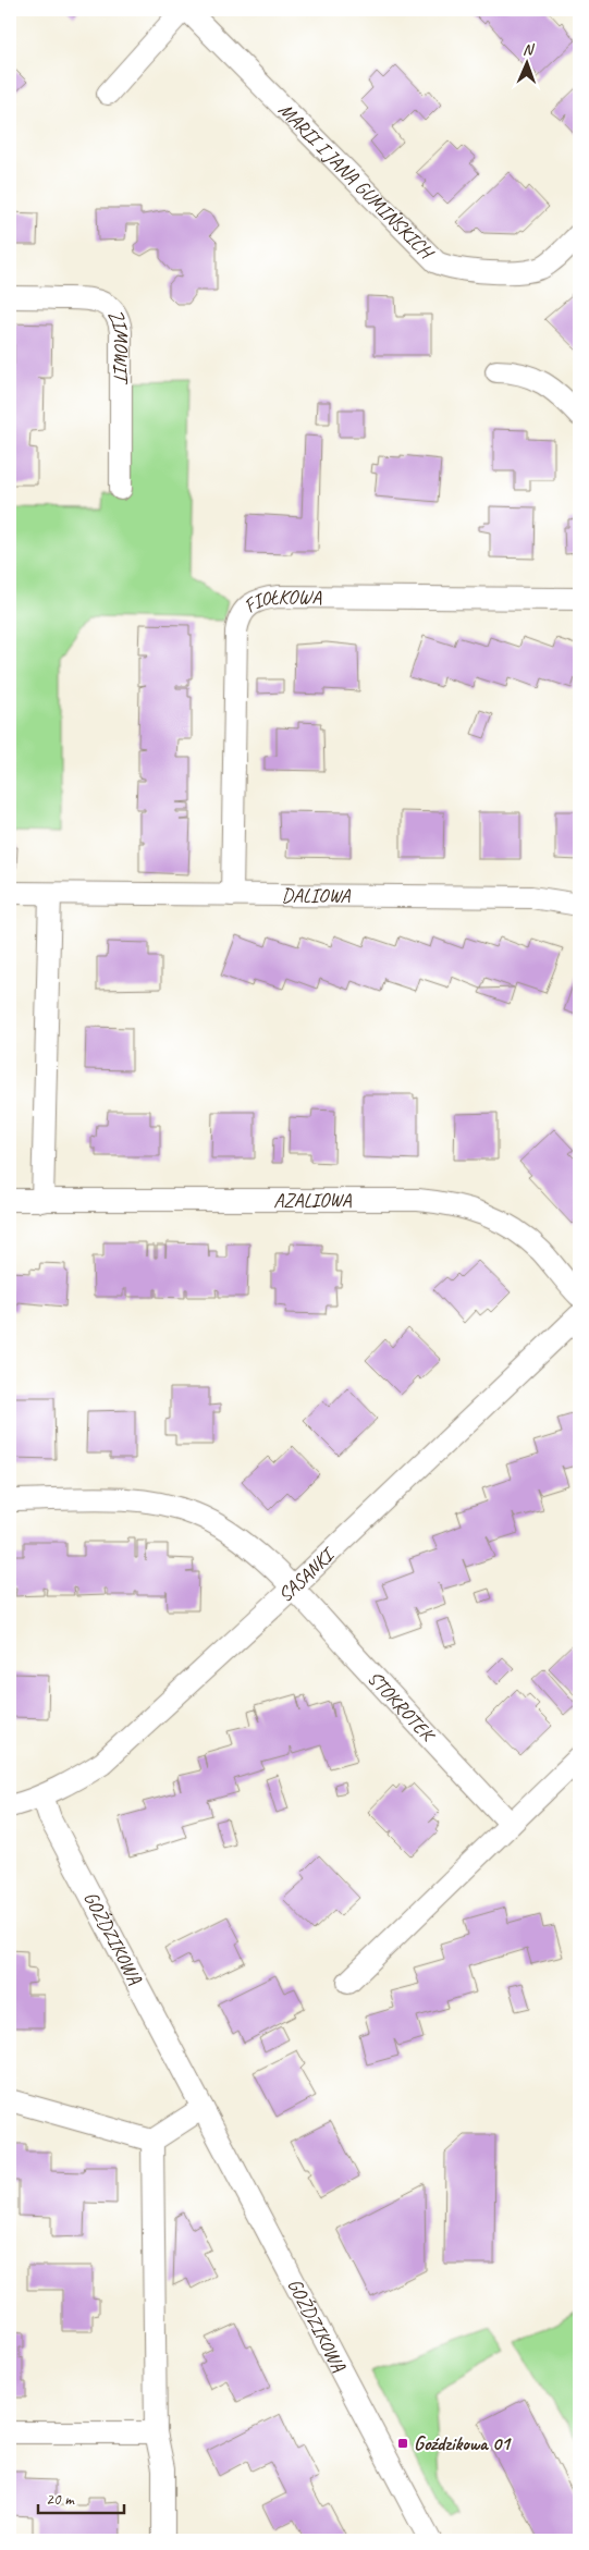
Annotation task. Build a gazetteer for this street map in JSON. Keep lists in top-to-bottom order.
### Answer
{
  "streets": {
    "street": [
      "MARII I JANA GUMIŃSKICH",
      "ZIMOWIT",
      "FIOŁKOWA",
      "DALIOWA",
      "AZALIOWA",
      "SASANKI",
      "STOKROTEK",
      "GOŹDZIKOWA"
    ]
  },
  "crossings": [
    ["FIOŁKOWA", "DALIOWA"],
    ["SASANKI", "STOKROTEK"],
    ["SASANKI", "GOŹDZIKOWA"]
  ],
  "places": {
    "transit": ["Goździkowa 01"]
  },
  "scale_bar": "20 m",
  "north": "top"
}
